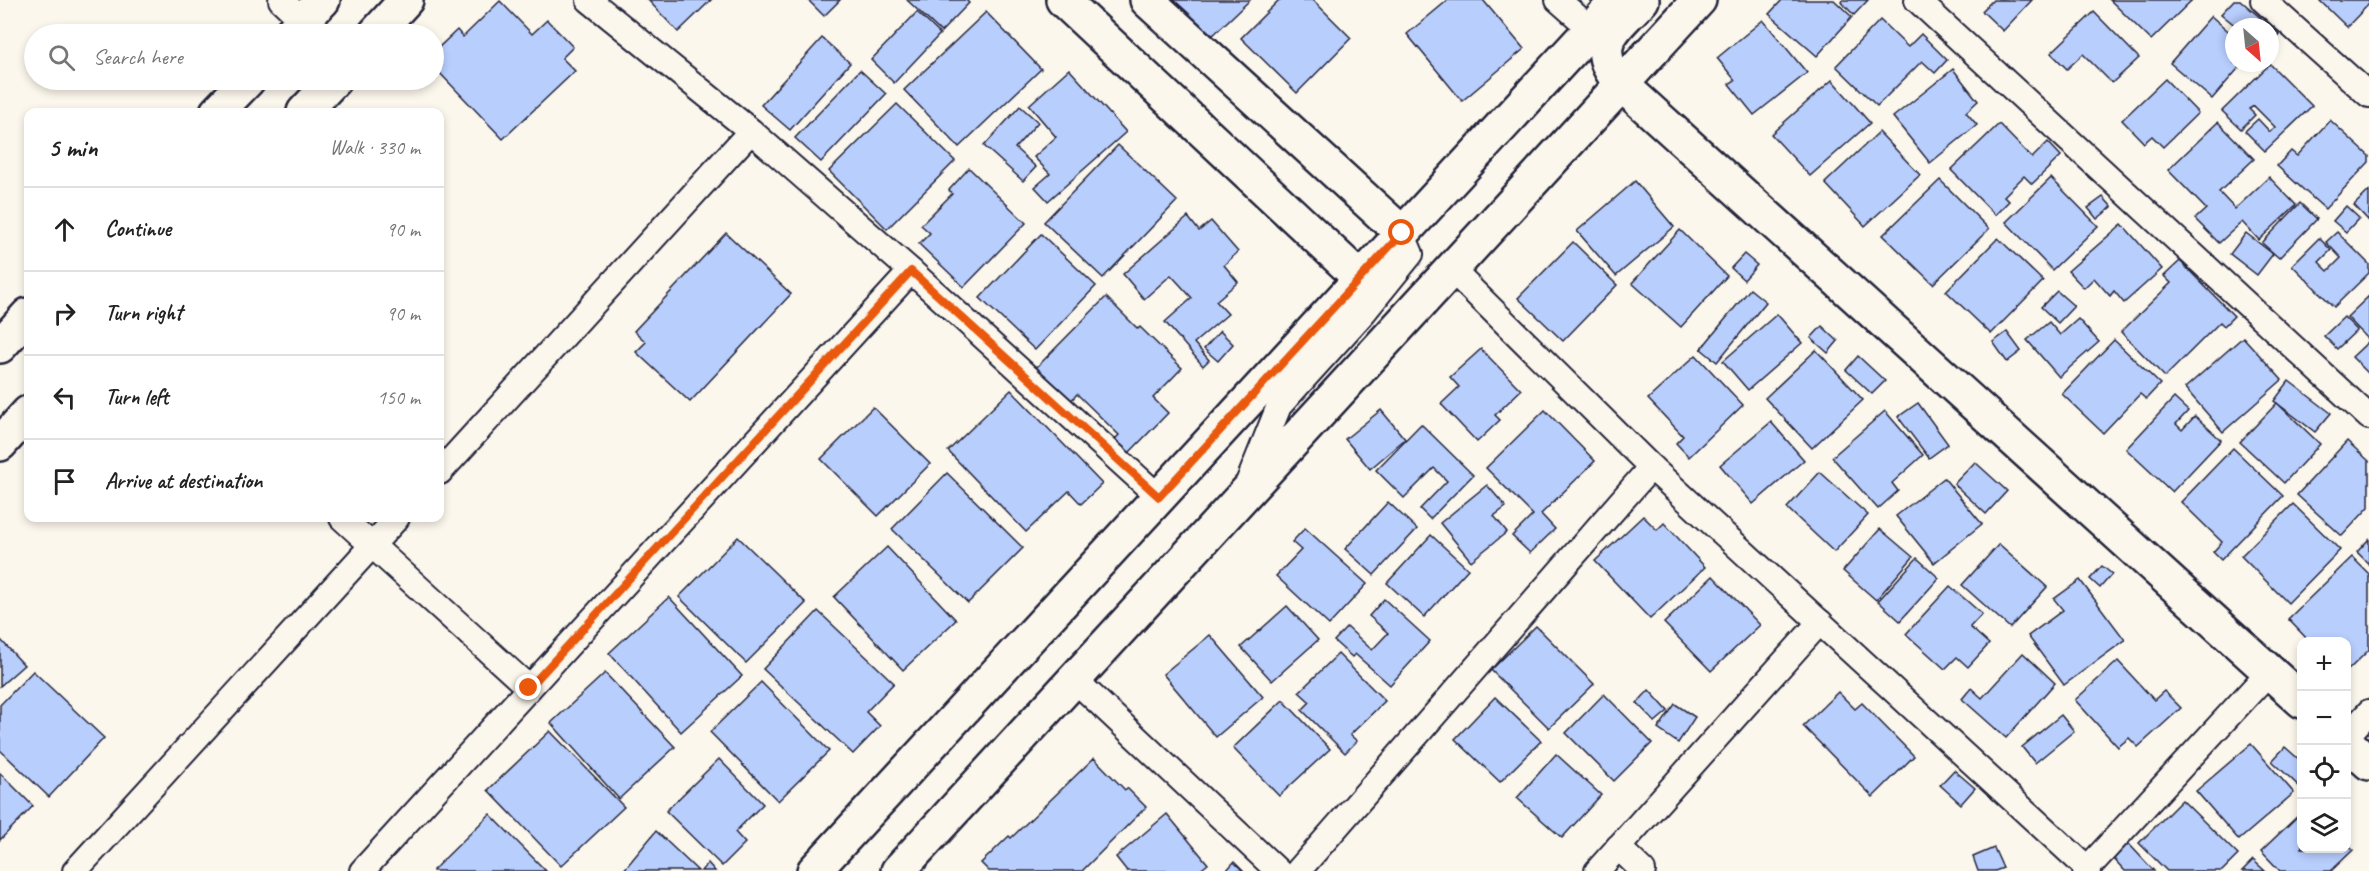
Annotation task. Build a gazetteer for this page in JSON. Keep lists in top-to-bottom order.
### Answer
{
  "north": "bottom right",
  "page": {
    "search": "Search here",
    "heading": ["5 min", "Walk · 330 m"],
    "list": [
      ["Continue", "90 m"],
      ["Turn right", "90 m"],
      ["Turn left", "150 m"],
      "Arrive at destination"
    ],
    "map_buttons": ["+", "−"]
  }
}
